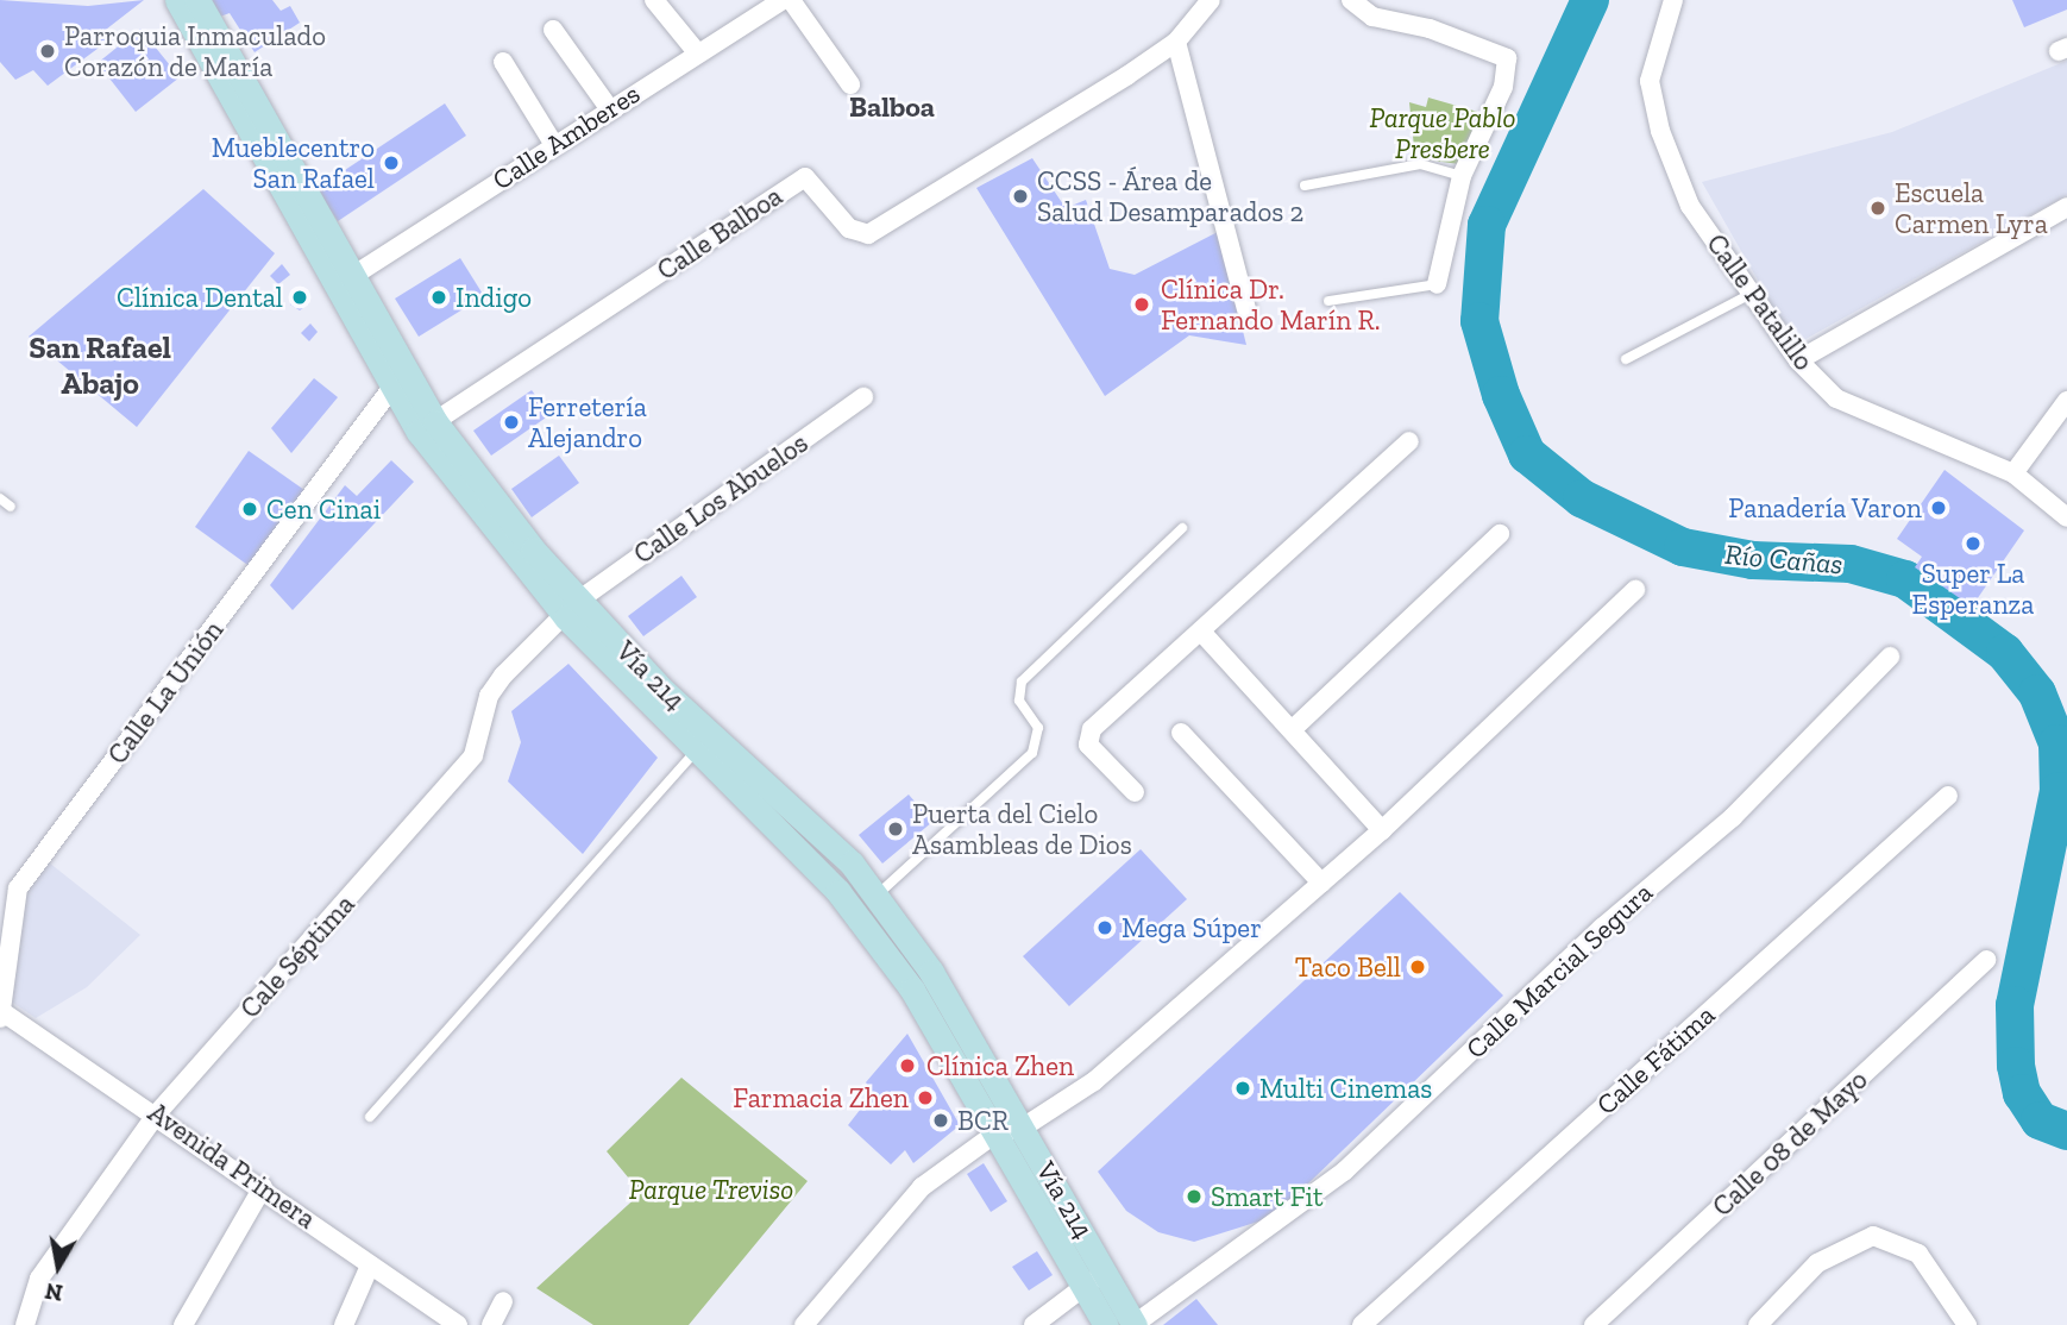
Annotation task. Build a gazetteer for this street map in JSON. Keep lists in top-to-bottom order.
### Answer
{
  "streets": {
    "main road": ["Vía 214"],
    "street": [
      "Calle Amberes",
      "Calle Balboa",
      "Calle Patalillo",
      "Calle Los Abuelos",
      "Calle La Unión",
      "Cale Séptima",
      "Calle Marcial Segura",
      "Calle Fátima",
      "Calle 08 de Mayo",
      "Avenida Primera"
    ]
  },
  "crossings": [
    ["Calle Amberes", "Vía 214"],
    ["Calle Balboa", "Vía 214"],
    ["Calle Los Abuelos", "Vía 214"],
    ["Calle Los Abuelos", "Cale Séptima"],
    ["Vía 214", "Calle La Unión"],
    ["Vía 214", "Cale Séptima"],
    ["Vía 214", "Calle Marcial Segura"],
    ["Calle La Unión", "Avenida Primera"],
    ["Cale Séptima", "Avenida Primera"]
  ],
  "districts": ["Balboa", "San Rafael Abajo"],
  "water": ["Río Cañas"],
  "parks": ["Parque Pablo Presbere", "Parque Treviso"],
  "places": [
    "Parroquia Inmaculado Corazón de María",
    "Mueblecentro San Rafael",
    "CCSS - Área de Salud Desamparados 2",
    "Escuela Carmen Lyra",
    "Clínica Dental",
    "Indigo",
    "Clínica Dr. Fernando Marín R.",
    "Ferretería Alejandro",
    "Panadería Varon",
    "Cen Cinai",
    "Super La Esperanza",
    "Puerta del Cielo Asambleas de Dios",
    "Mega Súper",
    "Taco Bell",
    "Clínica Zhen",
    "Multi Cinemas",
    "Farmacia Zhen",
    "BCR",
    "Smart Fit"
  ],
  "north": "bottom"
}
